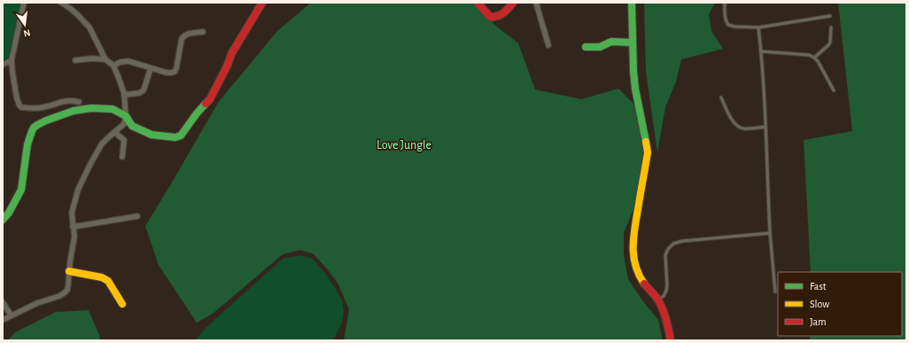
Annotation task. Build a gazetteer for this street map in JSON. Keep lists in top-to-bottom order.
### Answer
{
  "parks": ["Love Jungle"],
  "legend": ["Fast", "Slow", "Jam"],
  "north": "bottom"
}
